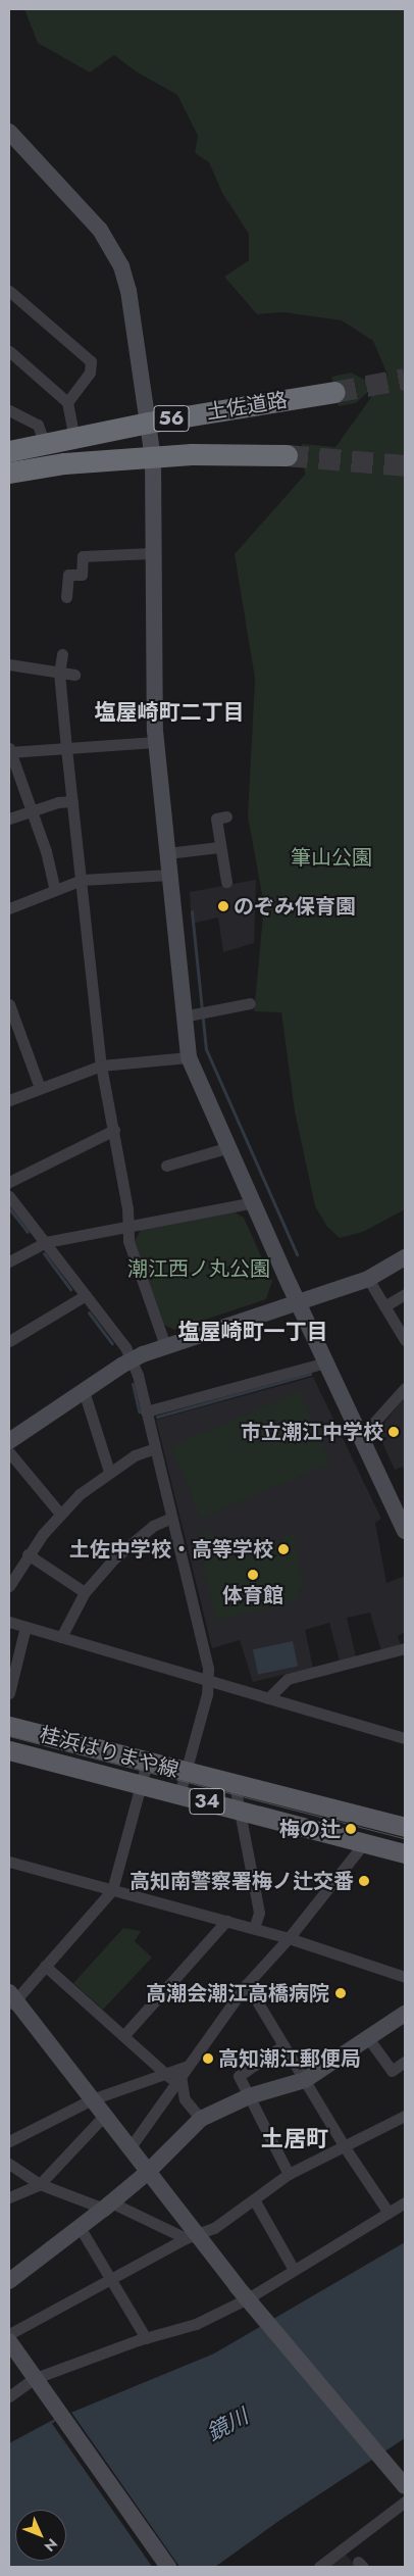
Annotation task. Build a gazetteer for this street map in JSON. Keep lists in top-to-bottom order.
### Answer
{
  "streets": {
    "highway": ["土佐道路", "56"],
    "main road": ["桂浜はりまや線", "34"]
  },
  "districts": ["塩屋崎町二丁目", "塩屋崎町一丁目", "土居町"],
  "water": ["鏡川"],
  "parks": ["筆山公園", "潮江西ノ丸公園"],
  "places": [
    "のぞみ保育園",
    "市立潮江中学校",
    "土佐中学校・高等学校",
    "体育館",
    "梅の辻",
    "高知南警察署梅ノ辻交番",
    "高潮会潮江高橋病院",
    "高知潮江郵便局"
  ],
  "north": "bottom right"
}
